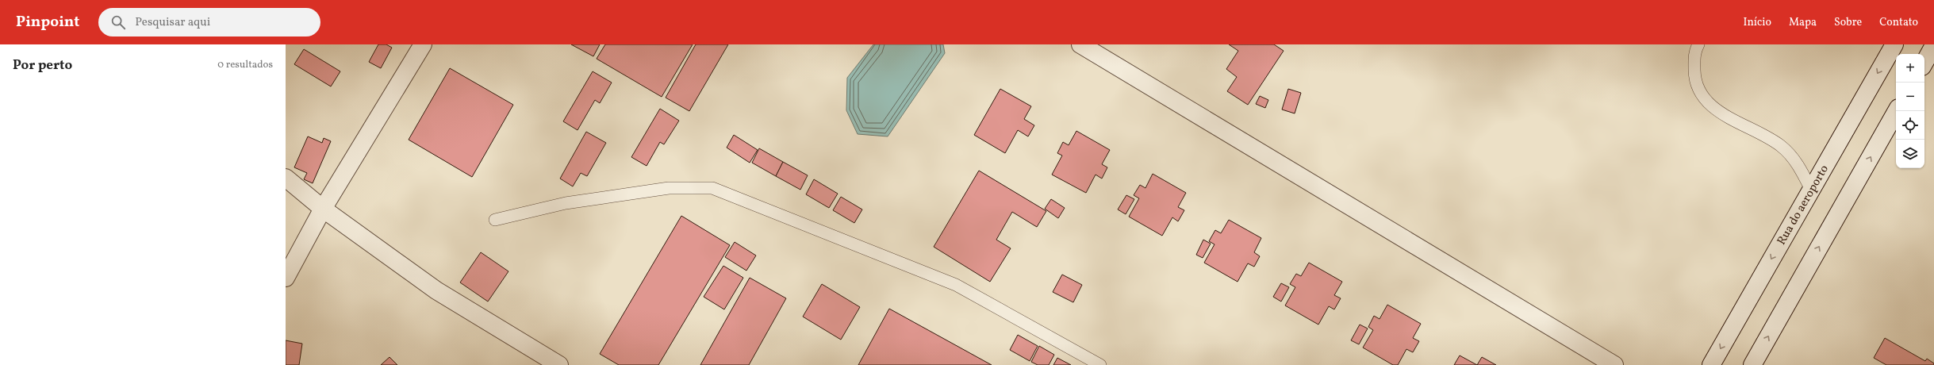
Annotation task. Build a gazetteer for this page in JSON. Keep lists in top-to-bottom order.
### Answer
{
  "streets": {
    "street": ["Rua do aeroporto"]
  },
  "page": {
    "header": "Pinpoint",
    "search": "Pesquisar aqui",
    "nav": [
      "Início",
      "Mapa",
      "Sobre",
      "Contato"
    ],
    "heading": ["Por perto", "0 resultados"],
    "map_buttons": ["+", "−"]
  }
}
